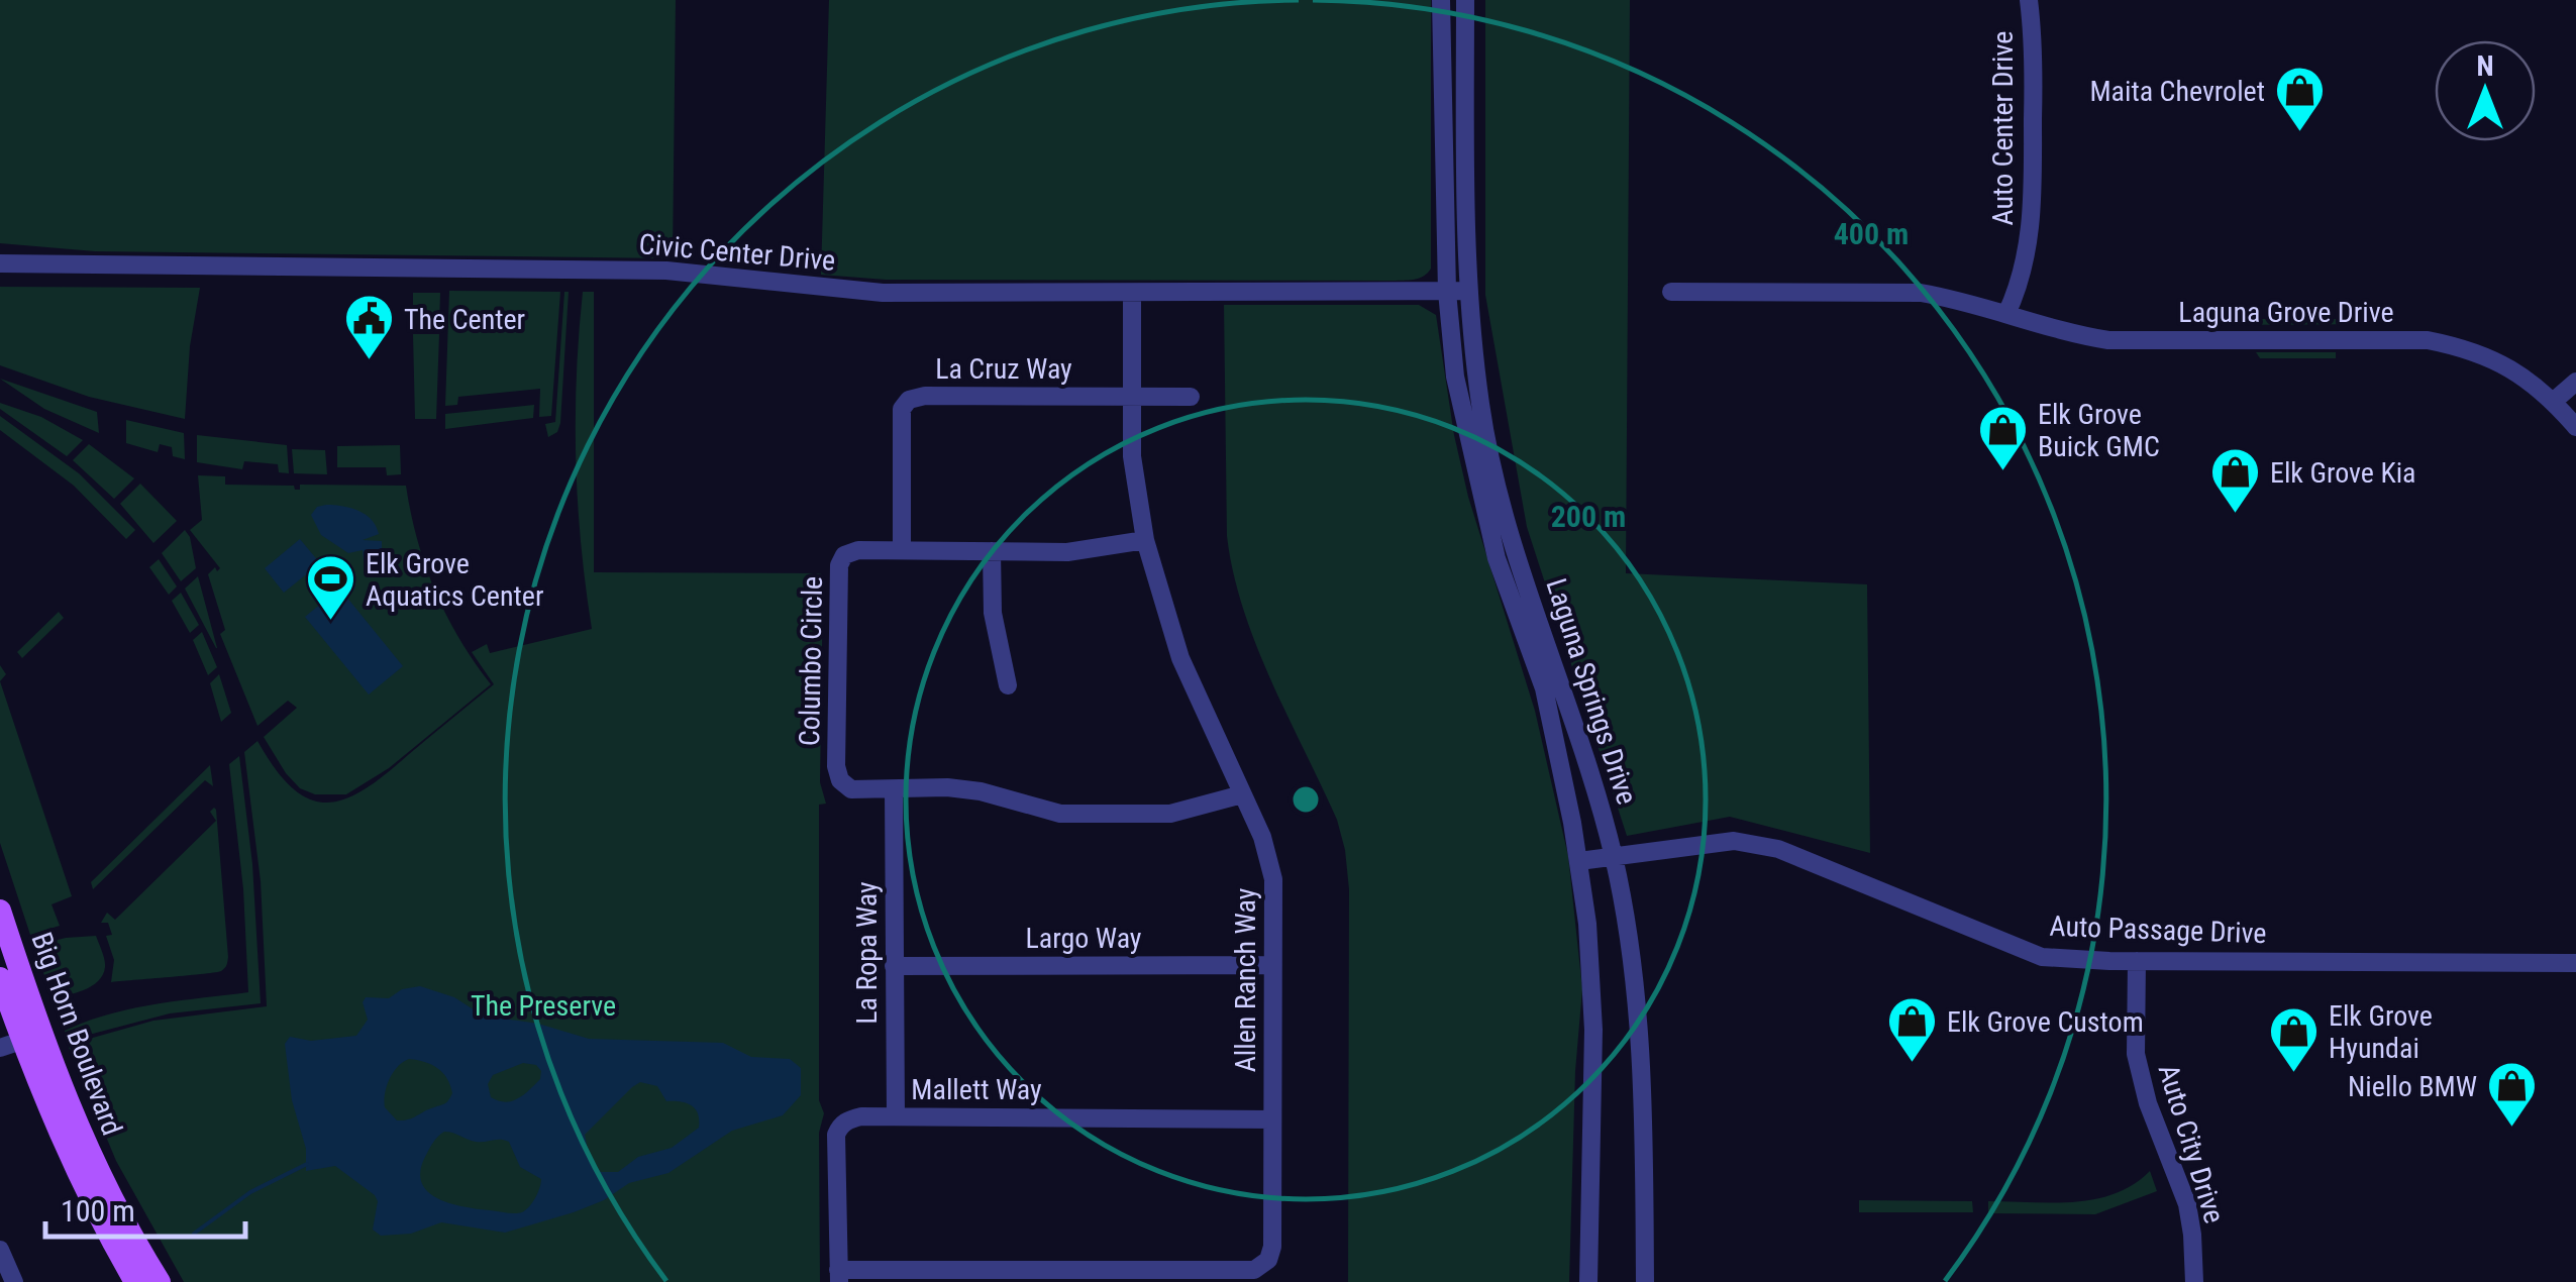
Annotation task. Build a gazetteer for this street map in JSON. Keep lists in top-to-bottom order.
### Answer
{
  "streets": {
    "main road": ["Big Horn Boulevard"],
    "street": [
      "Auto Center Drive",
      "Civic Center Drive",
      "Laguna Grove Drive",
      "La Cruz Way",
      "Columbo Circle",
      "Laguna Springs Drive",
      "Auto Passage Drive",
      "Largo Way",
      "La Ropa Way",
      "Allen Ranch Way",
      "Mallett Way",
      "Auto City Drive"
    ]
  },
  "crossings": [
    ["Auto Center Drive", "Laguna Grove Drive"],
    ["Civic Center Drive", "Laguna Springs Drive"],
    ["Civic Center Drive", "Allen Ranch Way"],
    ["La Cruz Way", "Columbo Circle"],
    ["La Cruz Way", "Allen Ranch Way"],
    ["Columbo Circle", "La Ropa Way"],
    ["Columbo Circle", "Allen Ranch Way"],
    ["Laguna Springs Drive", "Auto Passage Drive"],
    ["Auto Passage Drive", "Auto City Drive"],
    ["Largo Way", "La Ropa Way"],
    ["Largo Way", "Allen Ranch Way"],
    ["La Ropa Way", "Mallett Way"],
    ["Allen Ranch Way", "Mallett Way"]
  ],
  "parks": ["The Preserve"],
  "places": {
    "shop": [
      "Maita Chevrolet",
      "Elk Grove Buick GMC",
      "Elk Grove Kia",
      "Elk Grove Custom",
      "Elk Grove Hyundai",
      "Niello BMW"
    ],
    "public building": ["The Center"],
    "sports": ["Elk Grove Aquatics Center"]
  },
  "scale_bar": "100 m",
  "north": "top",
  "rings": ["400 m", "200 m"]
}
